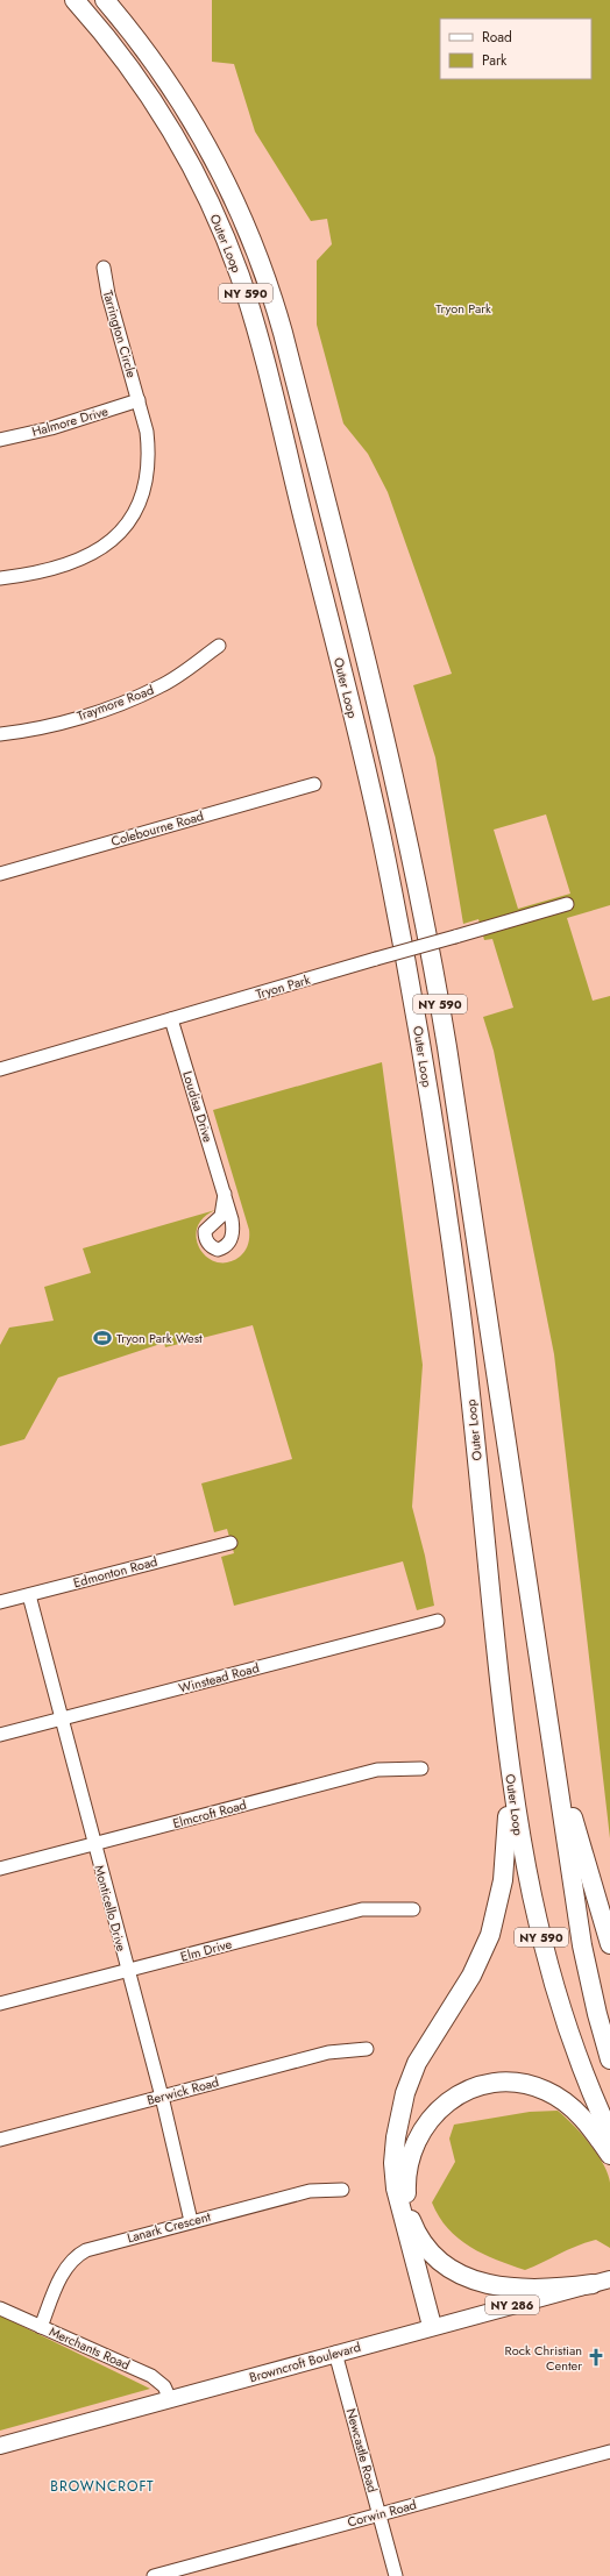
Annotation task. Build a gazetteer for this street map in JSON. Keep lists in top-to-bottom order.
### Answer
{
  "streets": {
    "highway": ["Outer Loop", "NY 590"],
    "main road": ["NY 286", "Browncroft Boulevard"],
    "street": [
      "Tarrington Circle",
      "Halmore Drive",
      "Traymore Road",
      "Colebourne Road",
      "Tryon Park",
      "Loudisa Drive",
      "Edmonton Road",
      "Winstead Road",
      "Elmcroft Road",
      "Monticello Drive",
      "Elm Drive",
      "Berwick Road",
      "Lanark Crescent",
      "Merchants Road",
      "Newcastle Road",
      "Corwin Road"
    ]
  },
  "crossings": [
    ["Tarrington Circle", "Halmore Drive"],
    ["Tryon Park", "Loudisa Drive"],
    ["Edmonton Road", "Monticello Drive"],
    ["Winstead Road", "Monticello Drive"],
    ["Elmcroft Road", "Monticello Drive"],
    ["Monticello Drive", "Elm Drive"],
    ["Monticello Drive", "Berwick Road"],
    ["Monticello Drive", "Lanark Crescent"],
    ["Lanark Crescent", "Merchants Road"],
    ["Merchants Road", "Browncroft Boulevard"],
    ["Browncroft Boulevard", "Newcastle Road"],
    ["Newcastle Road", "Corwin Road"]
  ],
  "districts": ["BROWNCROFT"],
  "parks": ["Tryon Park"],
  "places": {
    "sports": ["Tryon Park West"],
    "church": ["Rock Christian Center"]
  },
  "legend": ["Road", "Park"]
}
